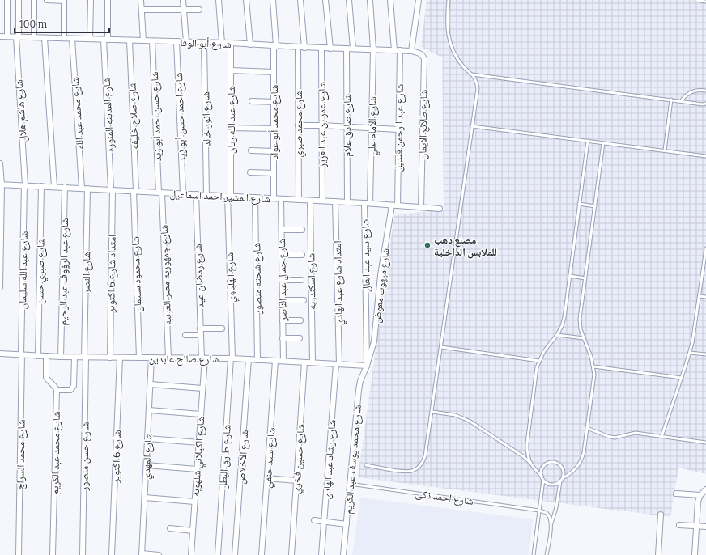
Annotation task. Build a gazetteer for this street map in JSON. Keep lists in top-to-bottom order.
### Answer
{
  "streets": {
    "street": [
      "شارع أبو الوفا",
      "شارع هاشم هلال",
      "شارع محمد عبد الله",
      "شارع المدينه المنوره",
      "شارع صلاح خليفه",
      "شارع حسن احمد أبو زيد",
      "شارع احمد حسن أبو زيد",
      "شارع انور خالد",
      "شارع عبد الله ريان",
      "شارع محمد أبو عواد",
      "شارع محمد صبري",
      "شارع عمر بن عبد العزيز",
      "شارع طلائع الايمان",
      "شارع صادق علام",
      "شارع الامام علي",
      "شارع عبد الرحمن قنديل",
      "شارع المشير احمد اسماعيل",
      "شارع سيد عبد العال",
      "شارع عبد الله سليمان",
      "شارع صبري حسن",
      "شارع عبد الرؤوف عبد الرحيم",
      "شارع النصر",
      "امتداد شارع 6 اكتوبر",
      "شارع محمود سليمان",
      "شارع جمهوريه مصر العربيه",
      "شارع رمضان عيد",
      "شارع الهلباوي",
      "شارع شحته منصور",
      "شارع جمال عبد الناصر",
      "شارع اسكندريه",
      "امتداد شارع عبد الهادي",
      "شارع ميهوب معوض",
      "شارع صالح عابدين",
      "شارع محمد عبد الكريم",
      "شارع محمد السراج",
      "شارع حسن منصور",
      "شارع 6 اكتوبر",
      "شارع المهدي",
      "شارع الكيلاني شلهوبه",
      "شارع طارق البطل",
      "شارع الاخلاص",
      "شارع سيد حنفي",
      "شارع حسين فخري",
      "شارع رشاد عبد الهادي",
      "شارع محمد يوسف عبد الكريم"
    ],
    "lane": ["شارع احمد ذكى"]
  },
  "crossings": [
    ["شارع أبو الوفا", "شارع هاشم هلال"],
    ["شارع أبو الوفا", "شارع محمد عبد الله"],
    ["شارع أبو الوفا", "شارع المدينه المنوره"],
    ["شارع أبو الوفا", "شارع صلاح خليفه"],
    ["شارع أبو الوفا", "شارع حسن احمد أبو زيد"],
    ["شارع أبو الوفا", "شارع احمد حسن أبو زيد"],
    ["شارع أبو الوفا", "شارع انور خالد"],
    ["شارع أبو الوفا", "شارع عبد الله ريان"],
    ["شارع أبو الوفا", "شارع محمد أبو عواد"],
    ["شارع أبو الوفا", "شارع محمد صبري"],
    ["شارع أبو الوفا", "شارع عمر بن عبد العزيز"],
    ["شارع أبو الوفا", "شارع طلائع الايمان"],
    ["شارع أبو الوفا", "شارع صادق علام"],
    ["شارع أبو الوفا", "شارع الامام علي"],
    ["شارع أبو الوفا", "شارع عبد الرحمن قنديل"],
    ["شارع هاشم هلال", "شارع المشير احمد اسماعيل"],
    ["شارع هاشم هلال", "شارع عبد الله سليمان"],
    ["شارع محمد عبد الله", "شارع المشير احمد اسماعيل"],
    ["شارع المدينه المنوره", "شارع المشير احمد اسماعيل"],
    ["شارع المدينه المنوره", "امتداد شارع 6 اكتوبر"],
    ["شارع صلاح خليفه", "شارع المشير احمد اسماعيل"],
    ["شارع صلاح خليفه", "شارع محمود سليمان"],
    ["شارع حسن احمد أبو زيد", "شارع المشير احمد اسماعيل"],
    ["شارع حسن احمد أبو زيد", "شارع جمهوريه مصر العربيه"],
    ["شارع احمد حسن أبو زيد", "شارع المشير احمد اسماعيل"],
    ["شارع انور خالد", "شارع المشير احمد اسماعيل"],
    ["شارع عبد الله ريان", "شارع المشير احمد اسماعيل"],
    ["شارع عبد الله ريان", "شارع الهلباوي"],
    ["شارع محمد أبو عواد", "شارع المشير احمد اسماعيل"],
    ["شارع محمد صبري", "شارع المشير احمد اسماعيل"],
    ["شارع عمر بن عبد العزيز", "شارع المشير احمد اسماعيل"],
    ["شارع طلائع الايمان", "شارع المشير احمد اسماعيل"],
    ["شارع صادق علام", "شارع المشير احمد اسماعيل"],
    ["شارع الامام علي", "شارع المشير احمد اسماعيل"],
    ["شارع عبد الرحمن قنديل", "شارع المشير احمد اسماعيل"],
    ["شارع المشير احمد اسماعيل", "شارع سيد عبد العال"],
    ["شارع المشير احمد اسماعيل", "شارع عبد الله سليمان"],
    ["شارع المشير احمد اسماعيل", "شارع صبري حسن"],
    ["شارع المشير احمد اسماعيل", "شارع عبد الرؤوف عبد الرحيم"],
    ["شارع المشير احمد اسماعيل", "شارع النصر"],
    ["شارع المشير احمد اسماعيل", "امتداد شارع 6 اكتوبر"],
    ["شارع المشير احمد اسماعيل", "شارع محمود سليمان"],
    ["شارع المشير احمد اسماعيل", "شارع جمهوريه مصر العربيه"],
    ["شارع المشير احمد اسماعيل", "شارع رمضان عيد"],
    ["شارع المشير احمد اسماعيل", "شارع الهلباوي"],
    ["شارع المشير احمد اسماعيل", "شارع شحته منصور"],
    ["شارع المشير احمد اسماعيل", "شارع جمال عبد الناصر"],
    ["شارع المشير احمد اسماعيل", "شارع اسكندريه"],
    ["شارع المشير احمد اسماعيل", "امتداد شارع عبد الهادي"],
    ["شارع المشير احمد اسماعيل", "شارع ميهوب معوض"],
    ["شارع سيد عبد العال", "شارع ميهوب معوض"],
    ["شارع سيد عبد العال", "شارع صالح عابدين"],
    ["شارع سيد عبد العال", "شارع محمد يوسف عبد الكريم"],
    ["شارع عبد الله سليمان", "شارع صالح عابدين"],
    ["شارع عبد الله سليمان", "شارع محمد السراج"],
    ["شارع صبري حسن", "شارع صالح عابدين"],
    ["شارع عبد الرؤوف عبد الرحيم", "شارع صالح عابدين"],
    ["شارع النصر", "شارع صالح عابدين"],
    ["شارع النصر", "شارع حسن منصور"],
    ["امتداد شارع 6 اكتوبر", "شارع صالح عابدين"],
    ["شارع محمود سليمان", "شارع صالح عابدين"],
    ["شارع جمهوريه مصر العربيه", "شارع صالح عابدين"],
    ["شارع رمضان عيد", "شارع صالح عابدين"],
    ["شارع رمضان عيد", "شارع الكيلاني شلهوبه"],
    ["شارع الهلباوي", "شارع صالح عابدين"],
    ["شارع الهلباوي", "شارع طارق البطل"],
    ["شارع شحته منصور", "شارع صالح عابدين"],
    ["شارع جمال عبد الناصر", "شارع صالح عابدين"],
    ["شارع اسكندريه", "شارع صالح عابدين"],
    ["امتداد شارع عبد الهادي", "شارع صالح عابدين"],
    ["امتداد شارع عبد الهادي", "شارع رشاد عبد الهادي"],
    ["شارع ميهوب معوض", "شارع صالح عابدين"],
    ["شارع ميهوب معوض", "شارع محمد يوسف عبد الكريم"],
    ["شارع صالح عابدين", "شارع محمد السراج"],
    ["شارع صالح عابدين", "شارع حسن منصور"],
    ["شارع صالح عابدين", "شارع 6 اكتوبر"],
    ["شارع صالح عابدين", "شارع المهدي"],
    ["شارع صالح عابدين", "شارع الكيلاني شلهوبه"],
    ["شارع صالح عابدين", "شارع طارق البطل"],
    ["شارع صالح عابدين", "شارع الاخلاص"],
    ["شارع صالح عابدين", "شارع سيد حنفي"],
    ["شارع صالح عابدين", "شارع حسين فخري"],
    ["شارع صالح عابدين", "شارع رشاد عبد الهادي"],
    ["شارع صالح عابدين", "شارع محمد يوسف عبد الكريم"],
    ["شارع محمد يوسف عبد الكريم", "شارع احمد ذكى"]
  ],
  "places": ["مصنع دهب للملابس الداخلية"],
  "scale_bar": "100 m"
}
